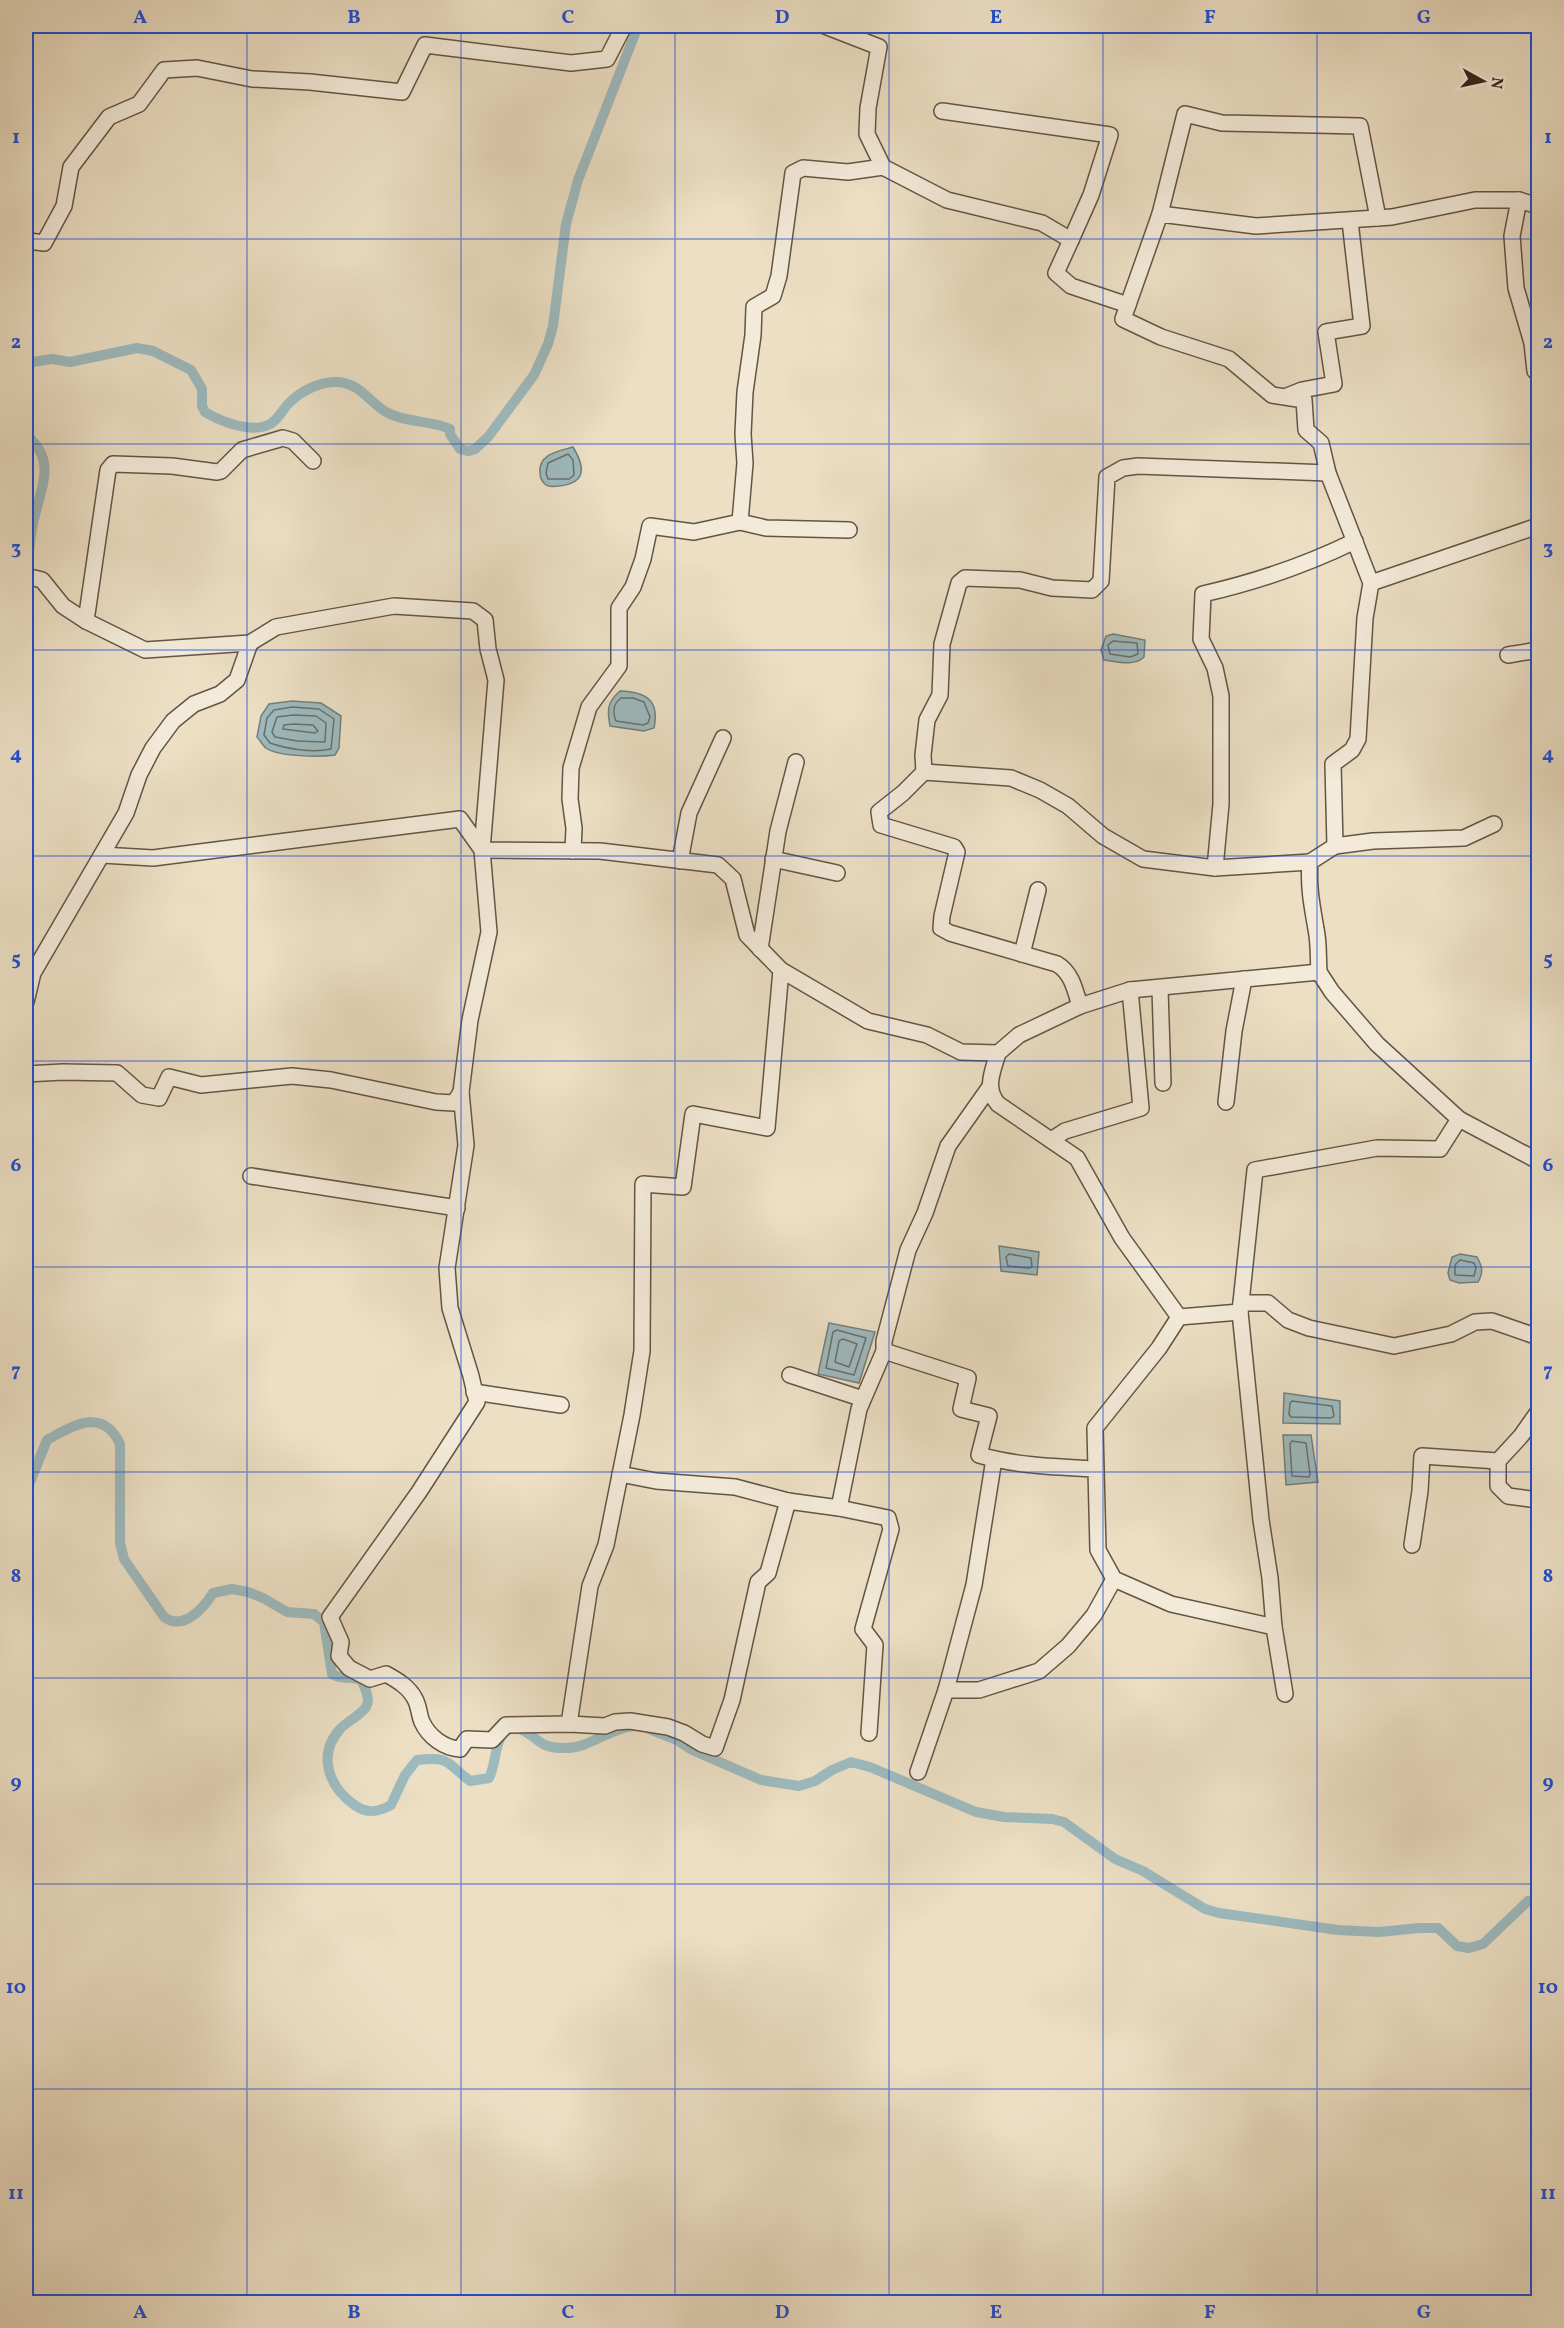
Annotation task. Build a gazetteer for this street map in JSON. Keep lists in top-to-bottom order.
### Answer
{
  "north": "right",
  "grid": {
    "columns": [
      "A",
      "B",
      "C",
      "D",
      "E",
      "F",
      "G"
    ],
    "rows": [
      "1",
      "2",
      "3",
      "4",
      "5",
      "6",
      "7",
      "8",
      "9",
      "10",
      "11"
    ]
  }
}
